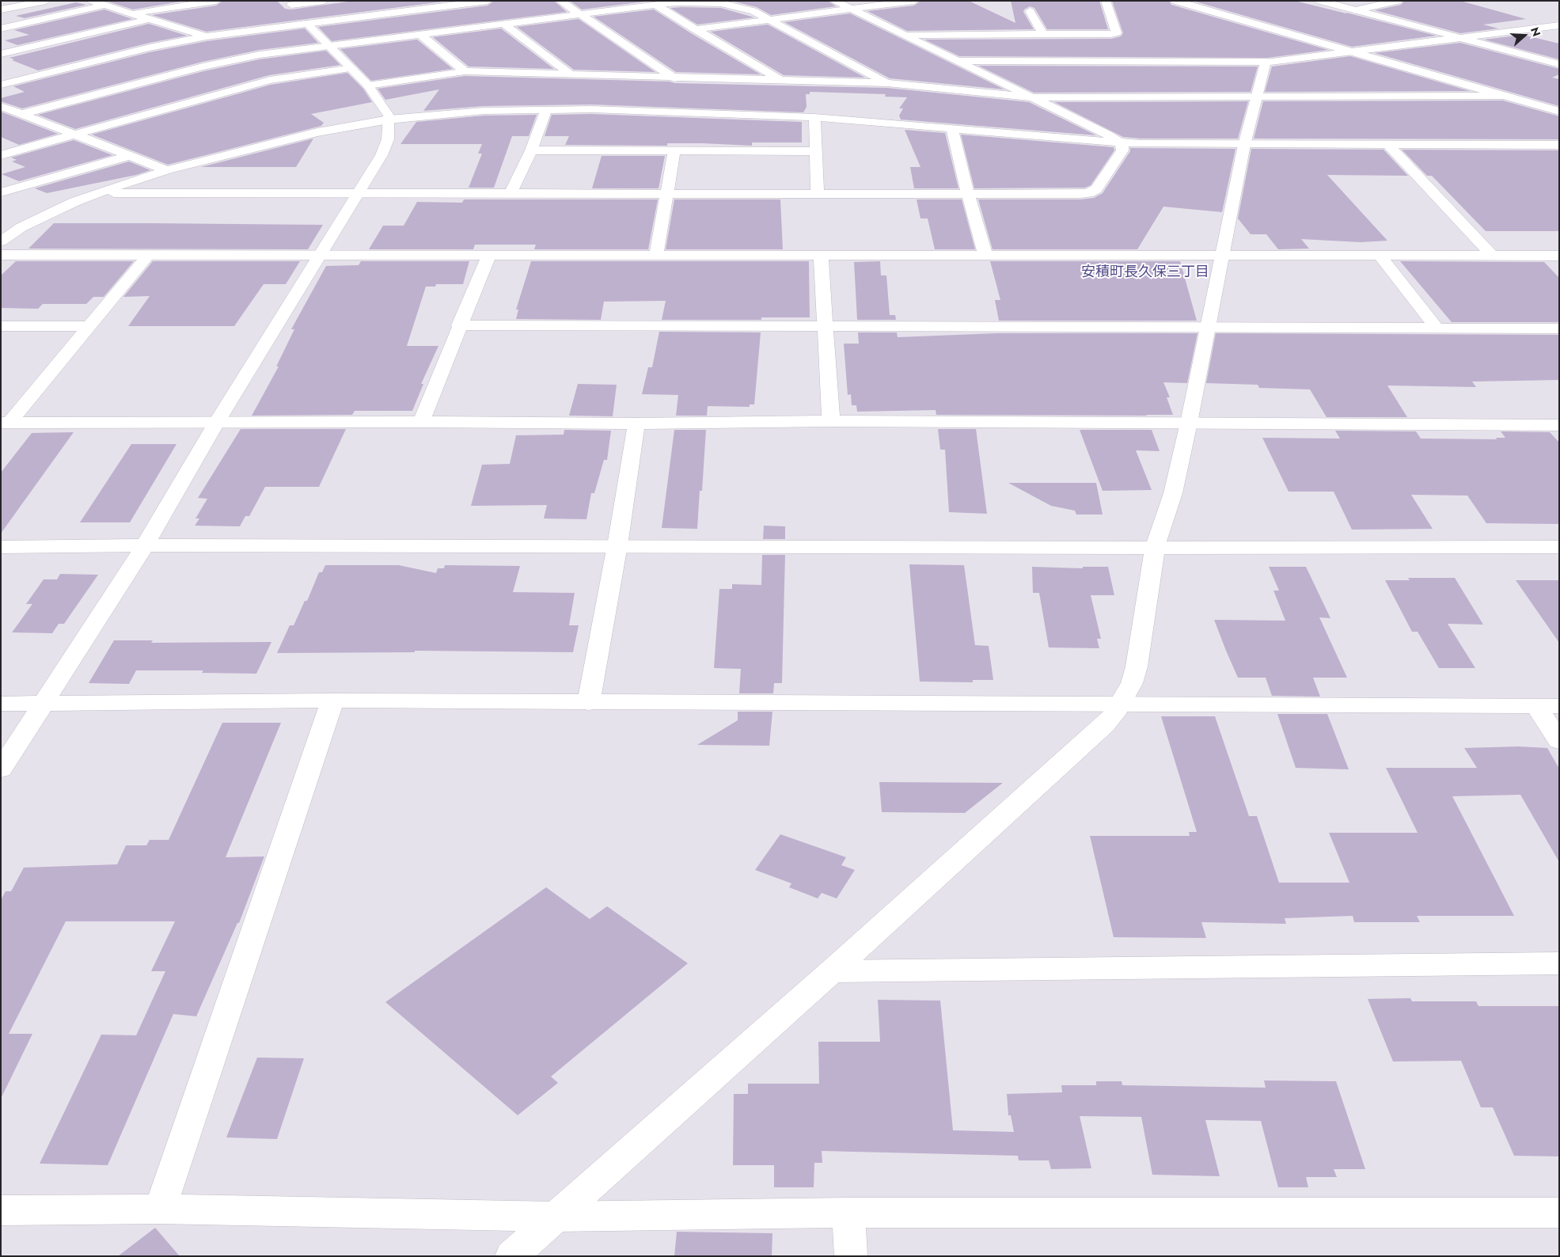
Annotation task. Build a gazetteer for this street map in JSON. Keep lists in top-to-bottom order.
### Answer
{
  "districts": ["安積町長久保三丁目"],
  "north": "right"
}
